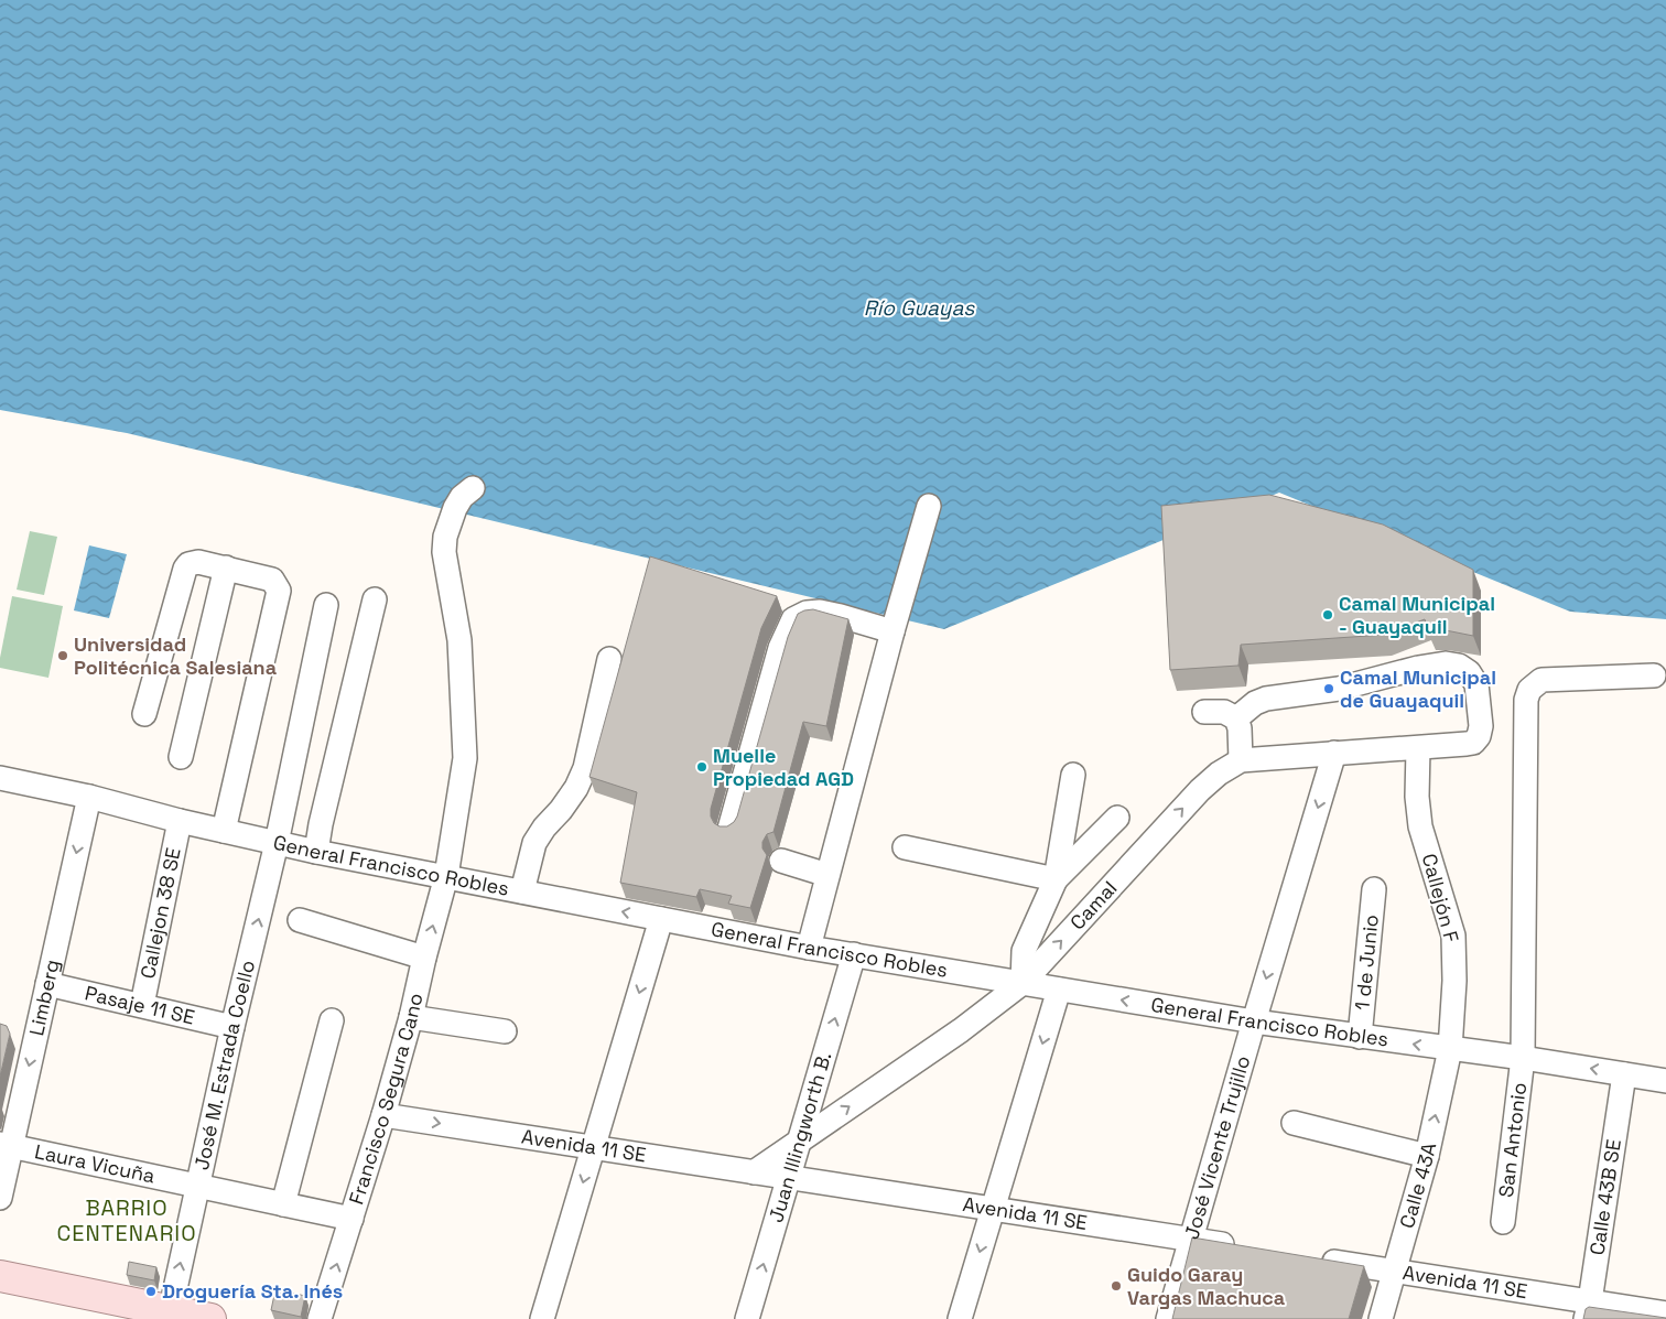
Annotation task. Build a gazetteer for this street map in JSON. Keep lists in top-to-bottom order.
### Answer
{
  "streets": {
    "street": [
      "General Francisco Robles",
      "Callejón F",
      "Camal",
      "Callejon 38 SE",
      "1 de Junio",
      "Limberg",
      "Pasaje 11 SE",
      "José M. Estrada Coello",
      "Francisco Segura Cano",
      "Juan Illingworth B.",
      "San Antonio",
      "Avenida 11 SE",
      "José Vicente Trujillo",
      "Laura Vicuña",
      "Calle 43A",
      "Calle 43B SE"
    ]
  },
  "crossings": [
    ["General Francisco Robles", "Callejón F"],
    ["General Francisco Robles", "Camal"],
    ["General Francisco Robles", "Callejon 38 SE"],
    ["General Francisco Robles", "1 de Junio"],
    ["General Francisco Robles", "Limberg"],
    ["General Francisco Robles", "José M. Estrada Coello"],
    ["General Francisco Robles", "Francisco Segura Cano"],
    ["General Francisco Robles", "Juan Illingworth B."],
    ["General Francisco Robles", "San Antonio"],
    ["General Francisco Robles", "José Vicente Trujillo"],
    ["General Francisco Robles", "Calle 43A"],
    ["General Francisco Robles", "Calle 43B SE"],
    ["Callejón F", "Camal"],
    ["Callejón F", "Calle 43A"],
    ["Camal", "Juan Illingworth B."],
    ["Camal", "Avenida 11 SE"],
    ["Camal", "José Vicente Trujillo"],
    ["Callejon 38 SE", "Pasaje 11 SE"],
    ["Limberg", "Pasaje 11 SE"],
    ["Limberg", "Laura Vicuña"],
    ["Pasaje 11 SE", "José M. Estrada Coello"],
    ["José M. Estrada Coello", "Laura Vicuña"],
    ["Francisco Segura Cano", "Avenida 11 SE"],
    ["Francisco Segura Cano", "Laura Vicuña"],
    ["Juan Illingworth B.", "Avenida 11 SE"],
    ["Avenida 11 SE", "José Vicente Trujillo"],
    ["Avenida 11 SE", "Calle 43A"],
    ["Avenida 11 SE", "Calle 43B SE"]
  ],
  "one_way": [
    "Camal",
    "Limberg",
    "José M. Estrada Coello",
    "José Vicente Trujillo",
    "Calle 43A"
  ],
  "districts": ["BARRIO CENTENARIO"],
  "water": ["Río Guayas"],
  "places": [
    "Camal Municipal - Guayaquil",
    "Universidad Politécnica Salesiana",
    "Camal Municipal de Guayaquil",
    "Muelle Propiedad AGD",
    "Guido Garay Vargas Machuca",
    "Droguería Sta. Inés"
  ]
}
